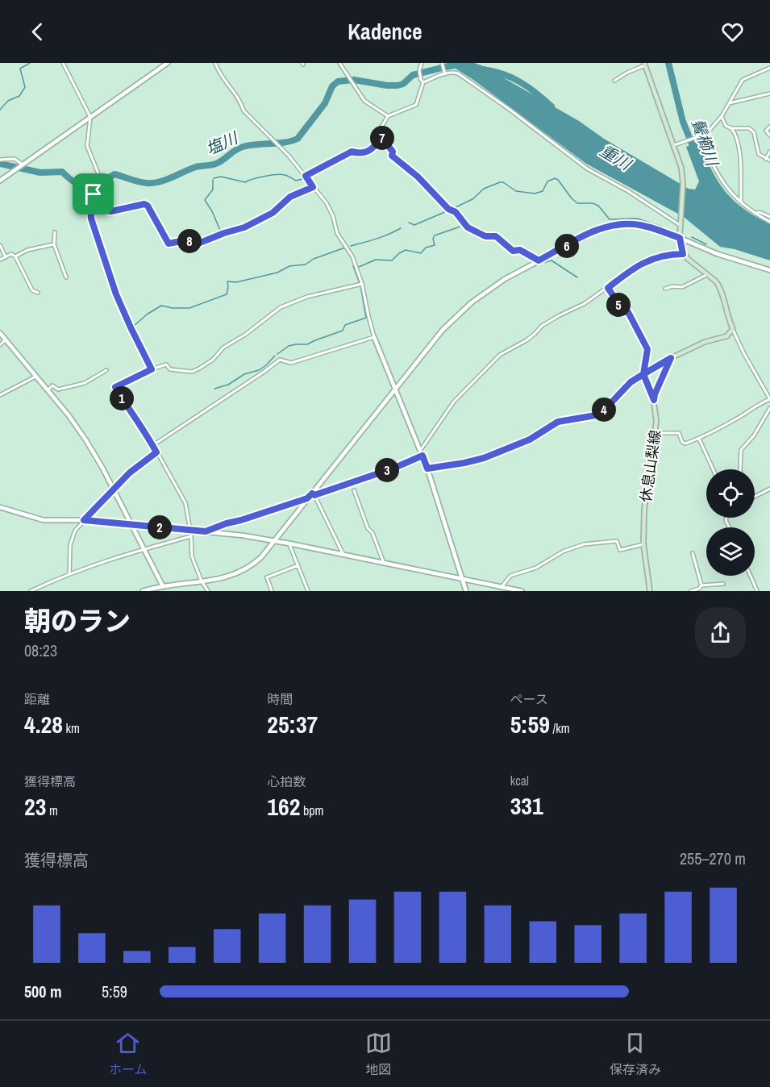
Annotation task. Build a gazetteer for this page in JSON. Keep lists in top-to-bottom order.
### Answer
{
  "streets": {
    "main road": ["休息山梨線"]
  },
  "water": ["鬢櫛川", "塩川", "重川"],
  "page": {
    "header": "Kadence",
    "pins": [
      "7",
      "8",
      "6",
      "5",
      "1",
      "4",
      "3",
      "2"
    ],
    "heading": ["朝のラン", "08:23"],
    "stats": [
      ["距離", "4.28 km"],
      ["時間", "25:37"],
      ["ペース", "5:59 /km"],
      ["獲得標高", "23 m"],
      ["心拍数", "162 bpm"],
      ["kcal", "331"]
    ],
    "chart": ["獲得標高", "255–270 m"],
    "list": [
      {
        "name": "500 m",
        "note": "5:59"
      }
    ],
    "tabs": ["ホーム", "地図", "保存済み"]
  }
}
